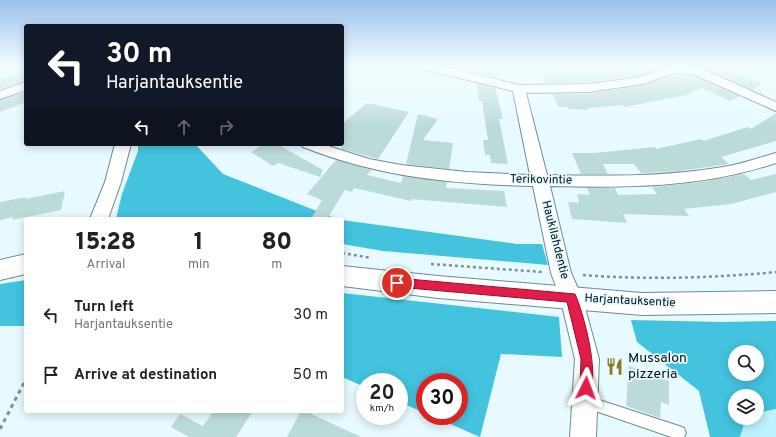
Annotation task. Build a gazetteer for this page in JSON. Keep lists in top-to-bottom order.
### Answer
{
  "streets": {
    "street": ["Terikovintie", "Haukilahdentie", "Harjantauksentie"]
  },
  "crossings": [
    ["Terikovintie", "Haukilahdentie"],
    ["Haukilahdentie", "Harjantauksentie"]
  ],
  "places": {
    "restaurant": ["Mussalon pizzeria"]
  },
  "page": {
    "turn": ["30 m", "Harjantauksentie"],
    "eta": [
      "15:28",
      "Arrival",
      "1",
      "min",
      "80",
      "m"
    ],
    "list": [
      {
        "name": "Turn left",
        "note": "Harjantauksentie",
        "value": "30 m"
      },
      {
        "name": "Arrive at destination",
        "value": "50 m"
      }
    ],
    "speed": "20 km/h",
    "limit": "30"
  }
}
